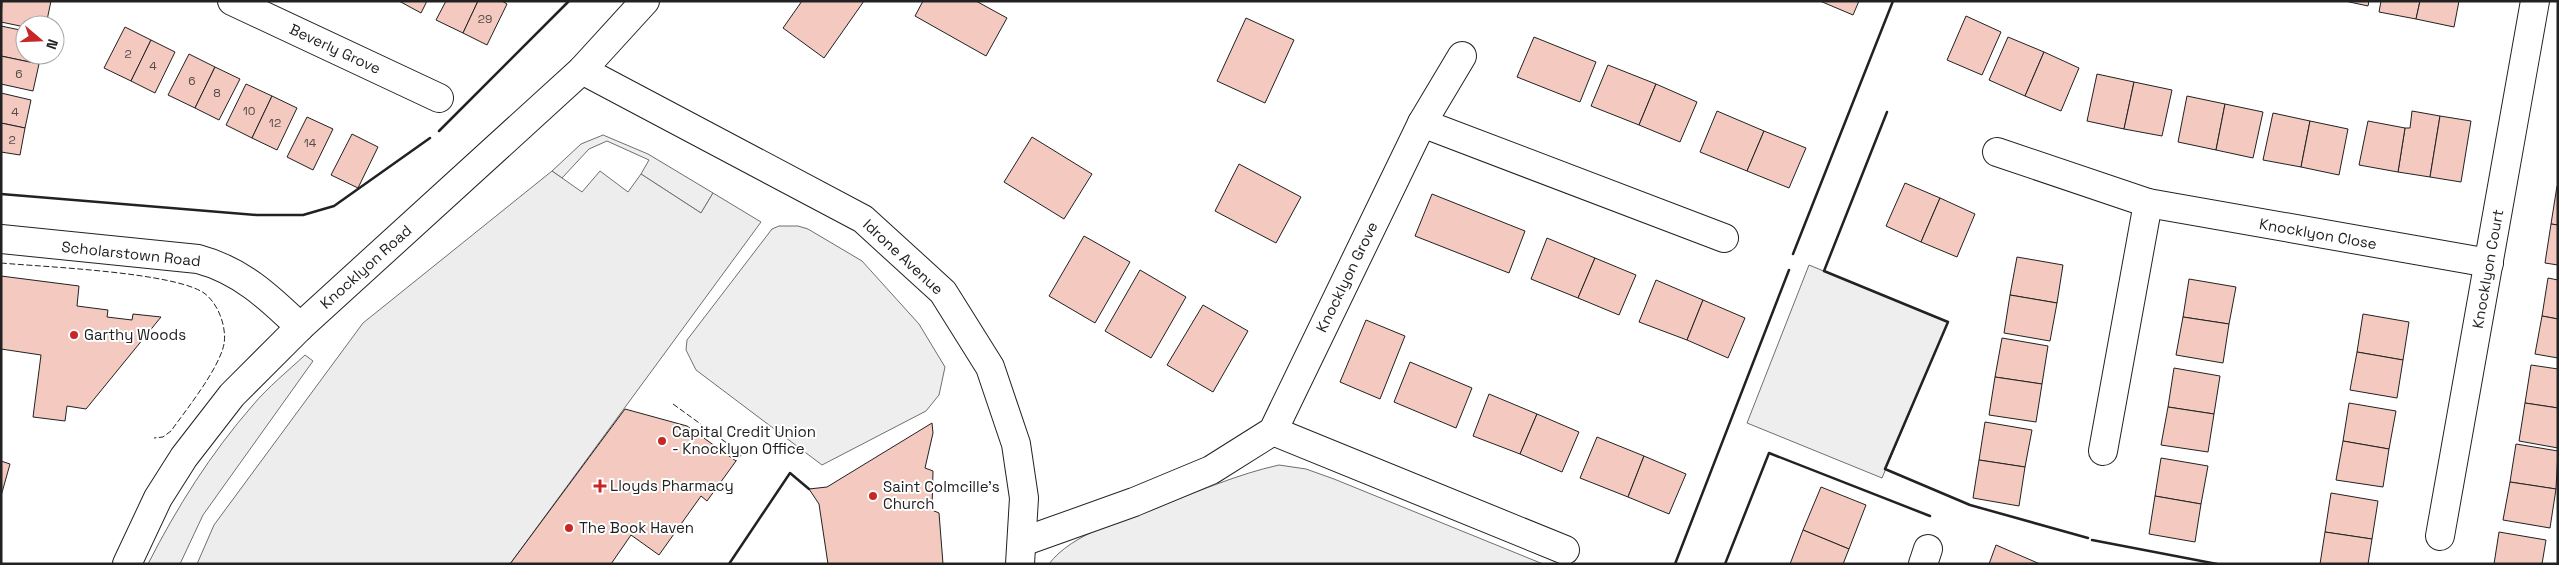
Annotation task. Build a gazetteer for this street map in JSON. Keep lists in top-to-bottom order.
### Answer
{
  "streets": {
    "street": [
      "Beverly Grove",
      "Knocklyon Close",
      "Scholarstown Road",
      "Idrone Avenue",
      "Knocklyon Road",
      "Knocklyon Court",
      "Knocklyon Grove"
    ]
  },
  "crossings": [
    ["Knocklyon Close", "Knocklyon Court"],
    ["Scholarstown Road", "Knocklyon Road"],
    ["Idrone Avenue", "Knocklyon Road"]
  ],
  "places": {
    "other": [
      "Garthy Woods",
      "Capital Credit Union - Knocklyon Office",
      "Saint Colmcille's Church",
      "The Book Haven"
    ],
    "health": ["Lloyds Pharmacy"]
  },
  "house_numbers": [
    "29",
    "2",
    "4",
    "6",
    "6",
    "8",
    "10",
    "4",
    "12",
    "2",
    "14"
  ],
  "north": "right"
}
